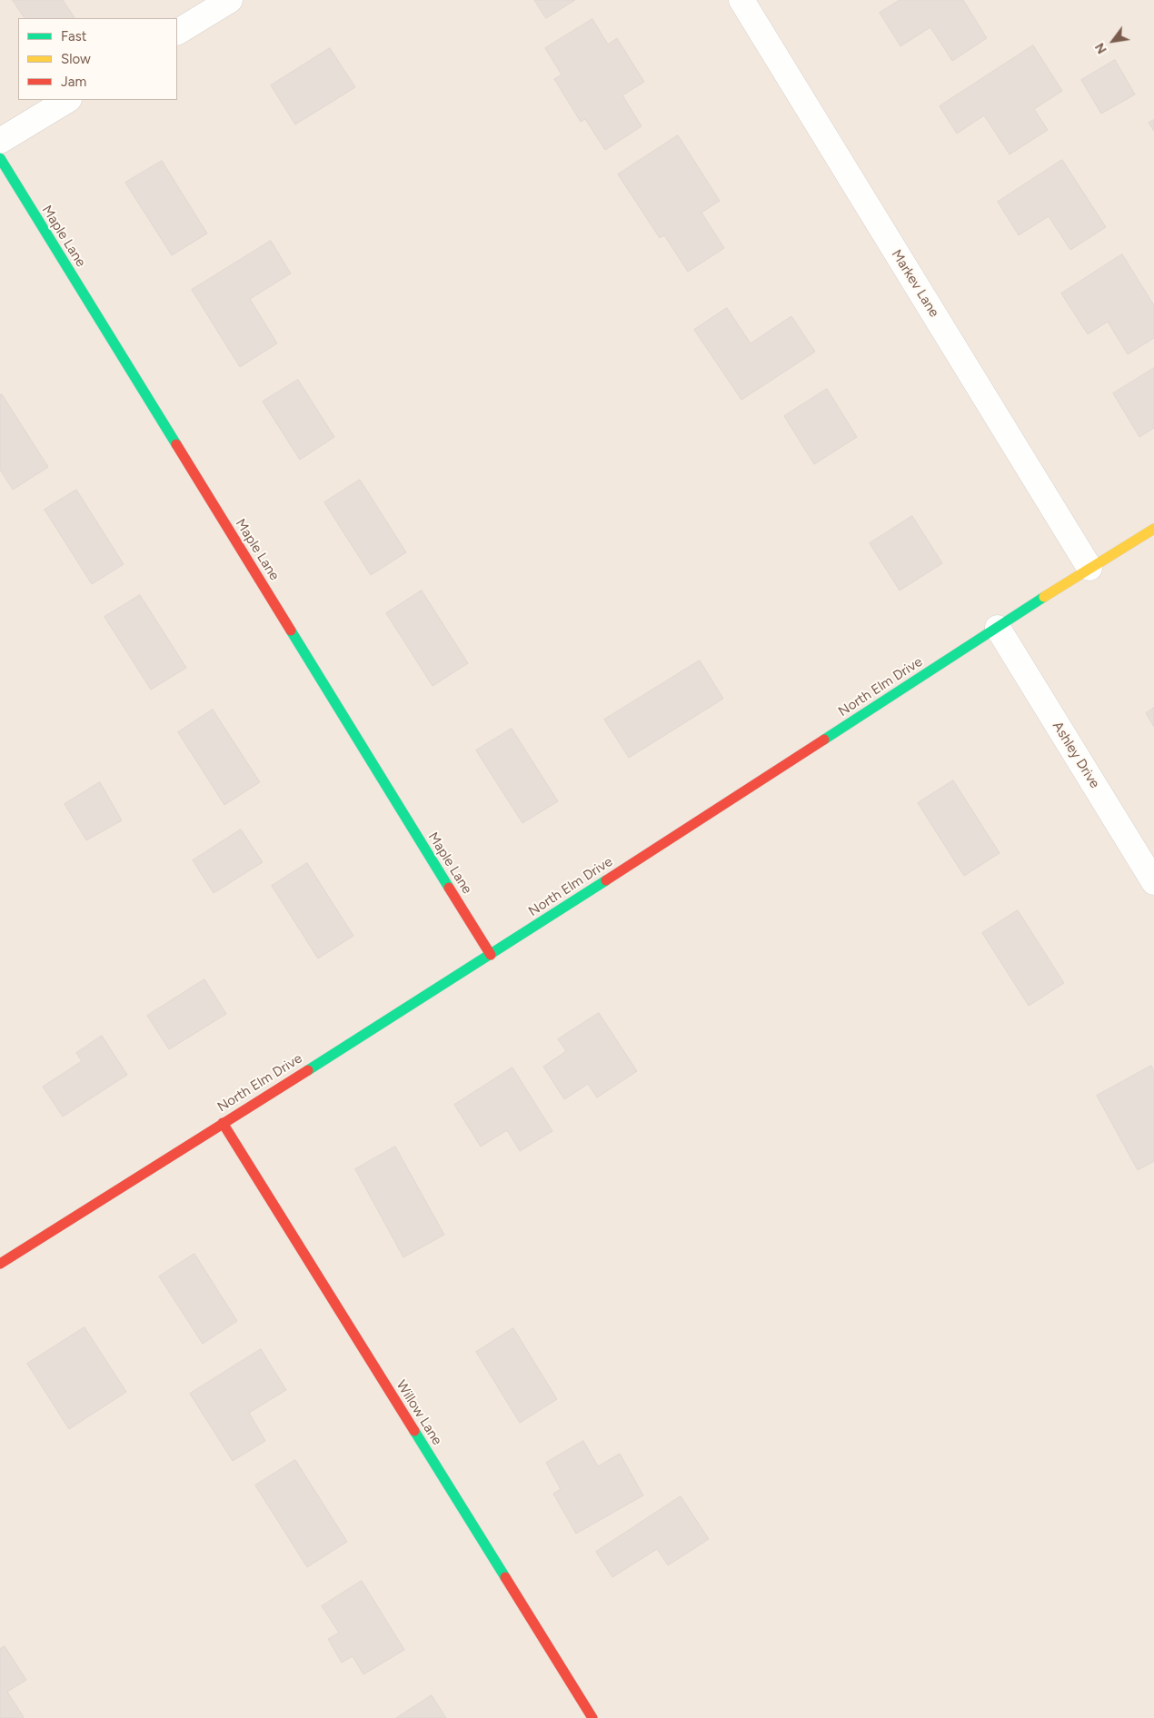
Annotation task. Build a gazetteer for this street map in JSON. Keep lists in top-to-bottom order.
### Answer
{
  "streets": {
    "street": [
      "Maple Lane",
      "Markev Lane",
      "North Elm Drive",
      "Ashley Drive",
      "Willow Lane"
    ]
  },
  "crossings": [
    ["Maple Lane", "North Elm Drive"],
    ["Markev Lane", "North Elm Drive"],
    ["North Elm Drive", "Ashley Drive"],
    ["North Elm Drive", "Willow Lane"]
  ],
  "legend": ["Fast", "Slow", "Jam"],
  "north": "bottom left"
}
